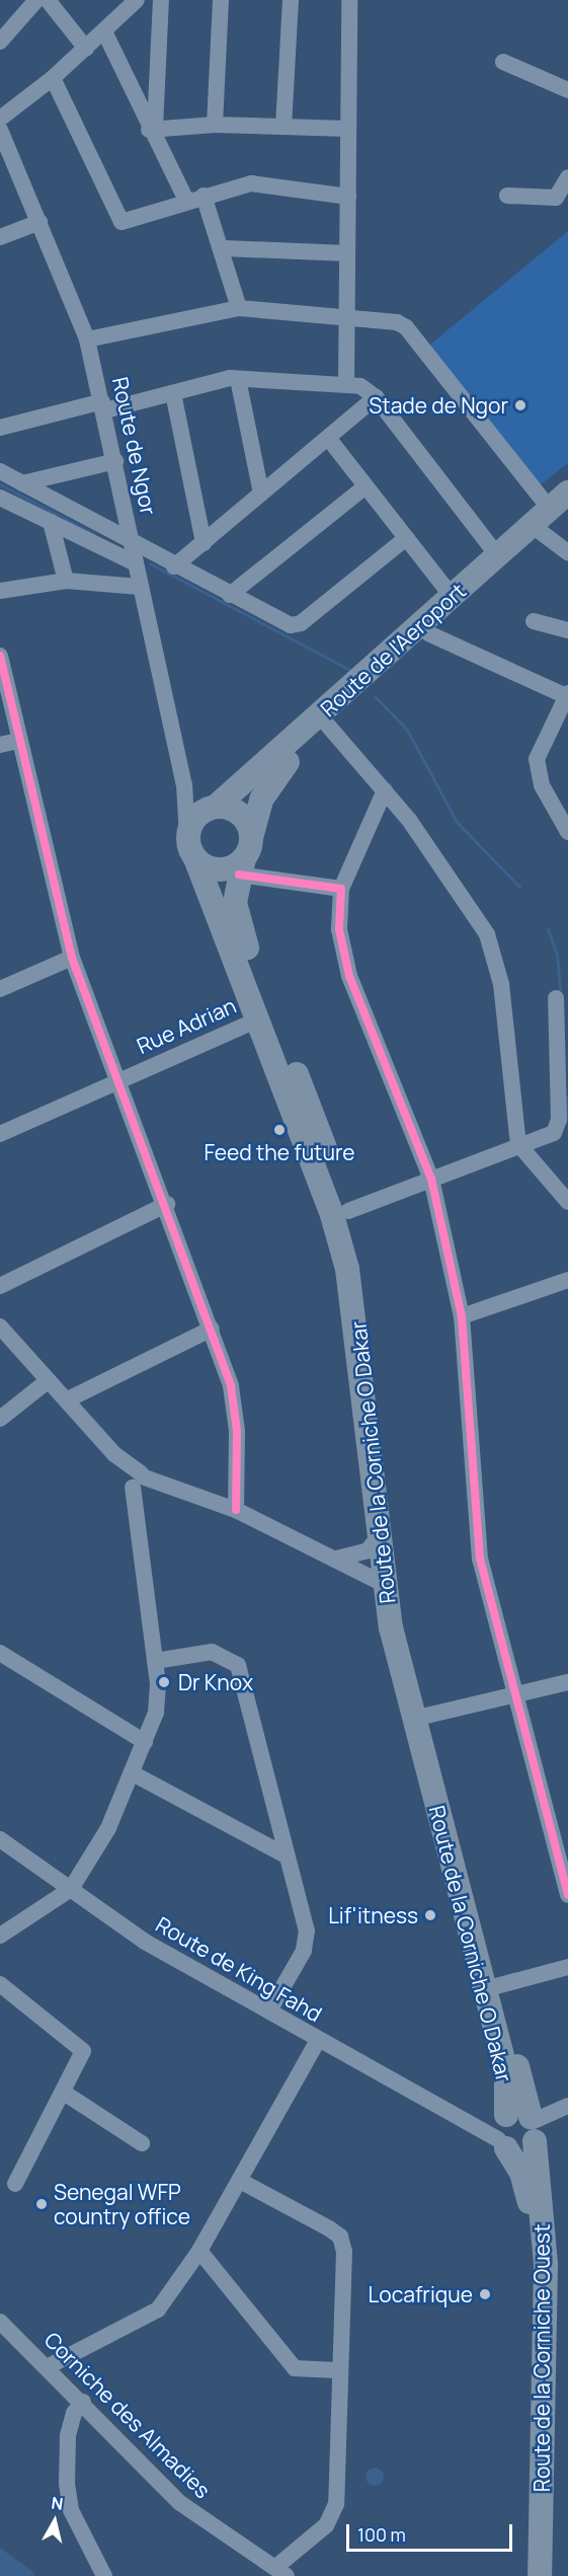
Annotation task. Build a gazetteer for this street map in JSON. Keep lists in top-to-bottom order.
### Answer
{
  "streets": {
    "highway": ["Route de l'Aeroport", "Route de la Corniche O Dakar", "Route de la Corniche Ouest"],
    "street": [
      "Route de Ngor",
      "Rue Adrian",
      "Route de King Fahd",
      "Corniche des Almadies"
    ]
  },
  "crossings": [
    ["Route de Ngor", "Route de l'Aeroport"],
    ["Route de Ngor", "Route de la Corniche O Dakar"],
    ["Route de l'Aeroport", "Route de la Corniche O Dakar"],
    ["Rue Adrian", "Route de la Corniche O Dakar"],
    ["Route de la Corniche O Dakar", "Route de King Fahd"],
    ["Route de la Corniche O Dakar", "Route de la Corniche Ouest"],
    ["Route de King Fahd", "Route de la Corniche Ouest"]
  ],
  "places": [
    "Stade de Ngor",
    "Feed the future",
    "Dr Knox",
    "Lif'itness",
    "Senegal WFP country office",
    "Locafrique"
  ],
  "scale_bar": "100 m",
  "north": "top"
}
